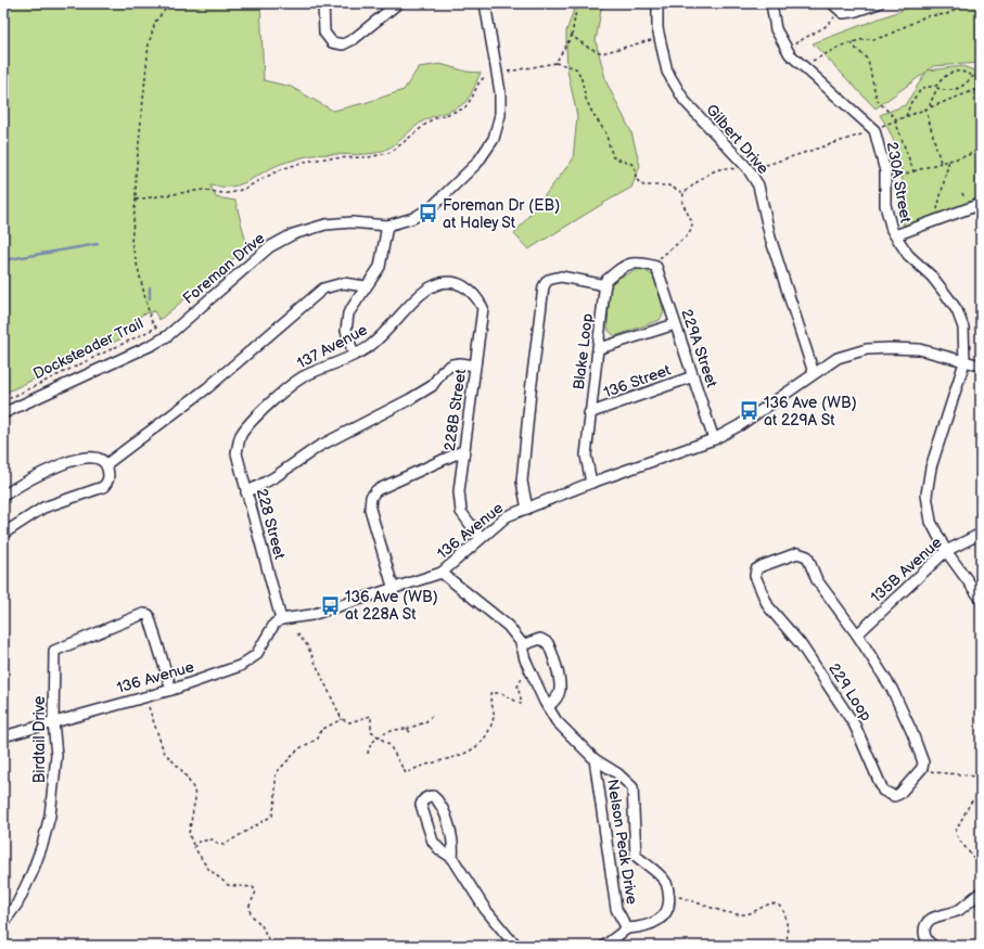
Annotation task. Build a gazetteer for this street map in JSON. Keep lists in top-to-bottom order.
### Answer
{
  "streets": {
    "street": [
      "Gilbert Drive",
      "230A Street",
      "Foreman Drive",
      "137 Avenue",
      "229A Street",
      "Blake Loop",
      "136 Street",
      "228B Street",
      "228 Street",
      "136 Avenue",
      "135B Avenue",
      "229 Loop",
      "Birdtail Drive",
      "Nelson Peak Drive"
    ],
    "path": ["Docksteader Trail"]
  },
  "crossings": [
    ["Gilbert Drive", "136 Avenue"],
    ["230A Street", "136 Avenue"],
    ["230A Street", "135B Avenue"],
    ["137 Avenue", "228B Street"],
    ["137 Avenue", "228 Street"],
    ["229A Street", "136 Street"],
    ["229A Street", "136 Avenue"],
    ["Blake Loop", "136 Street"],
    ["Blake Loop", "136 Avenue"],
    ["228B Street", "136 Avenue"],
    ["228 Street", "136 Avenue"],
    ["136 Avenue", "Birdtail Drive"],
    ["136 Avenue", "Nelson Peak Drive"],
    ["135B Avenue", "229 Loop"]
  ],
  "places": {
    "bus stop": ["Foreman Dr (EB) at Haley St", "136 Ave (WB) at 229A St", "136 Ave (WB) at 228A St"]
  }
}
